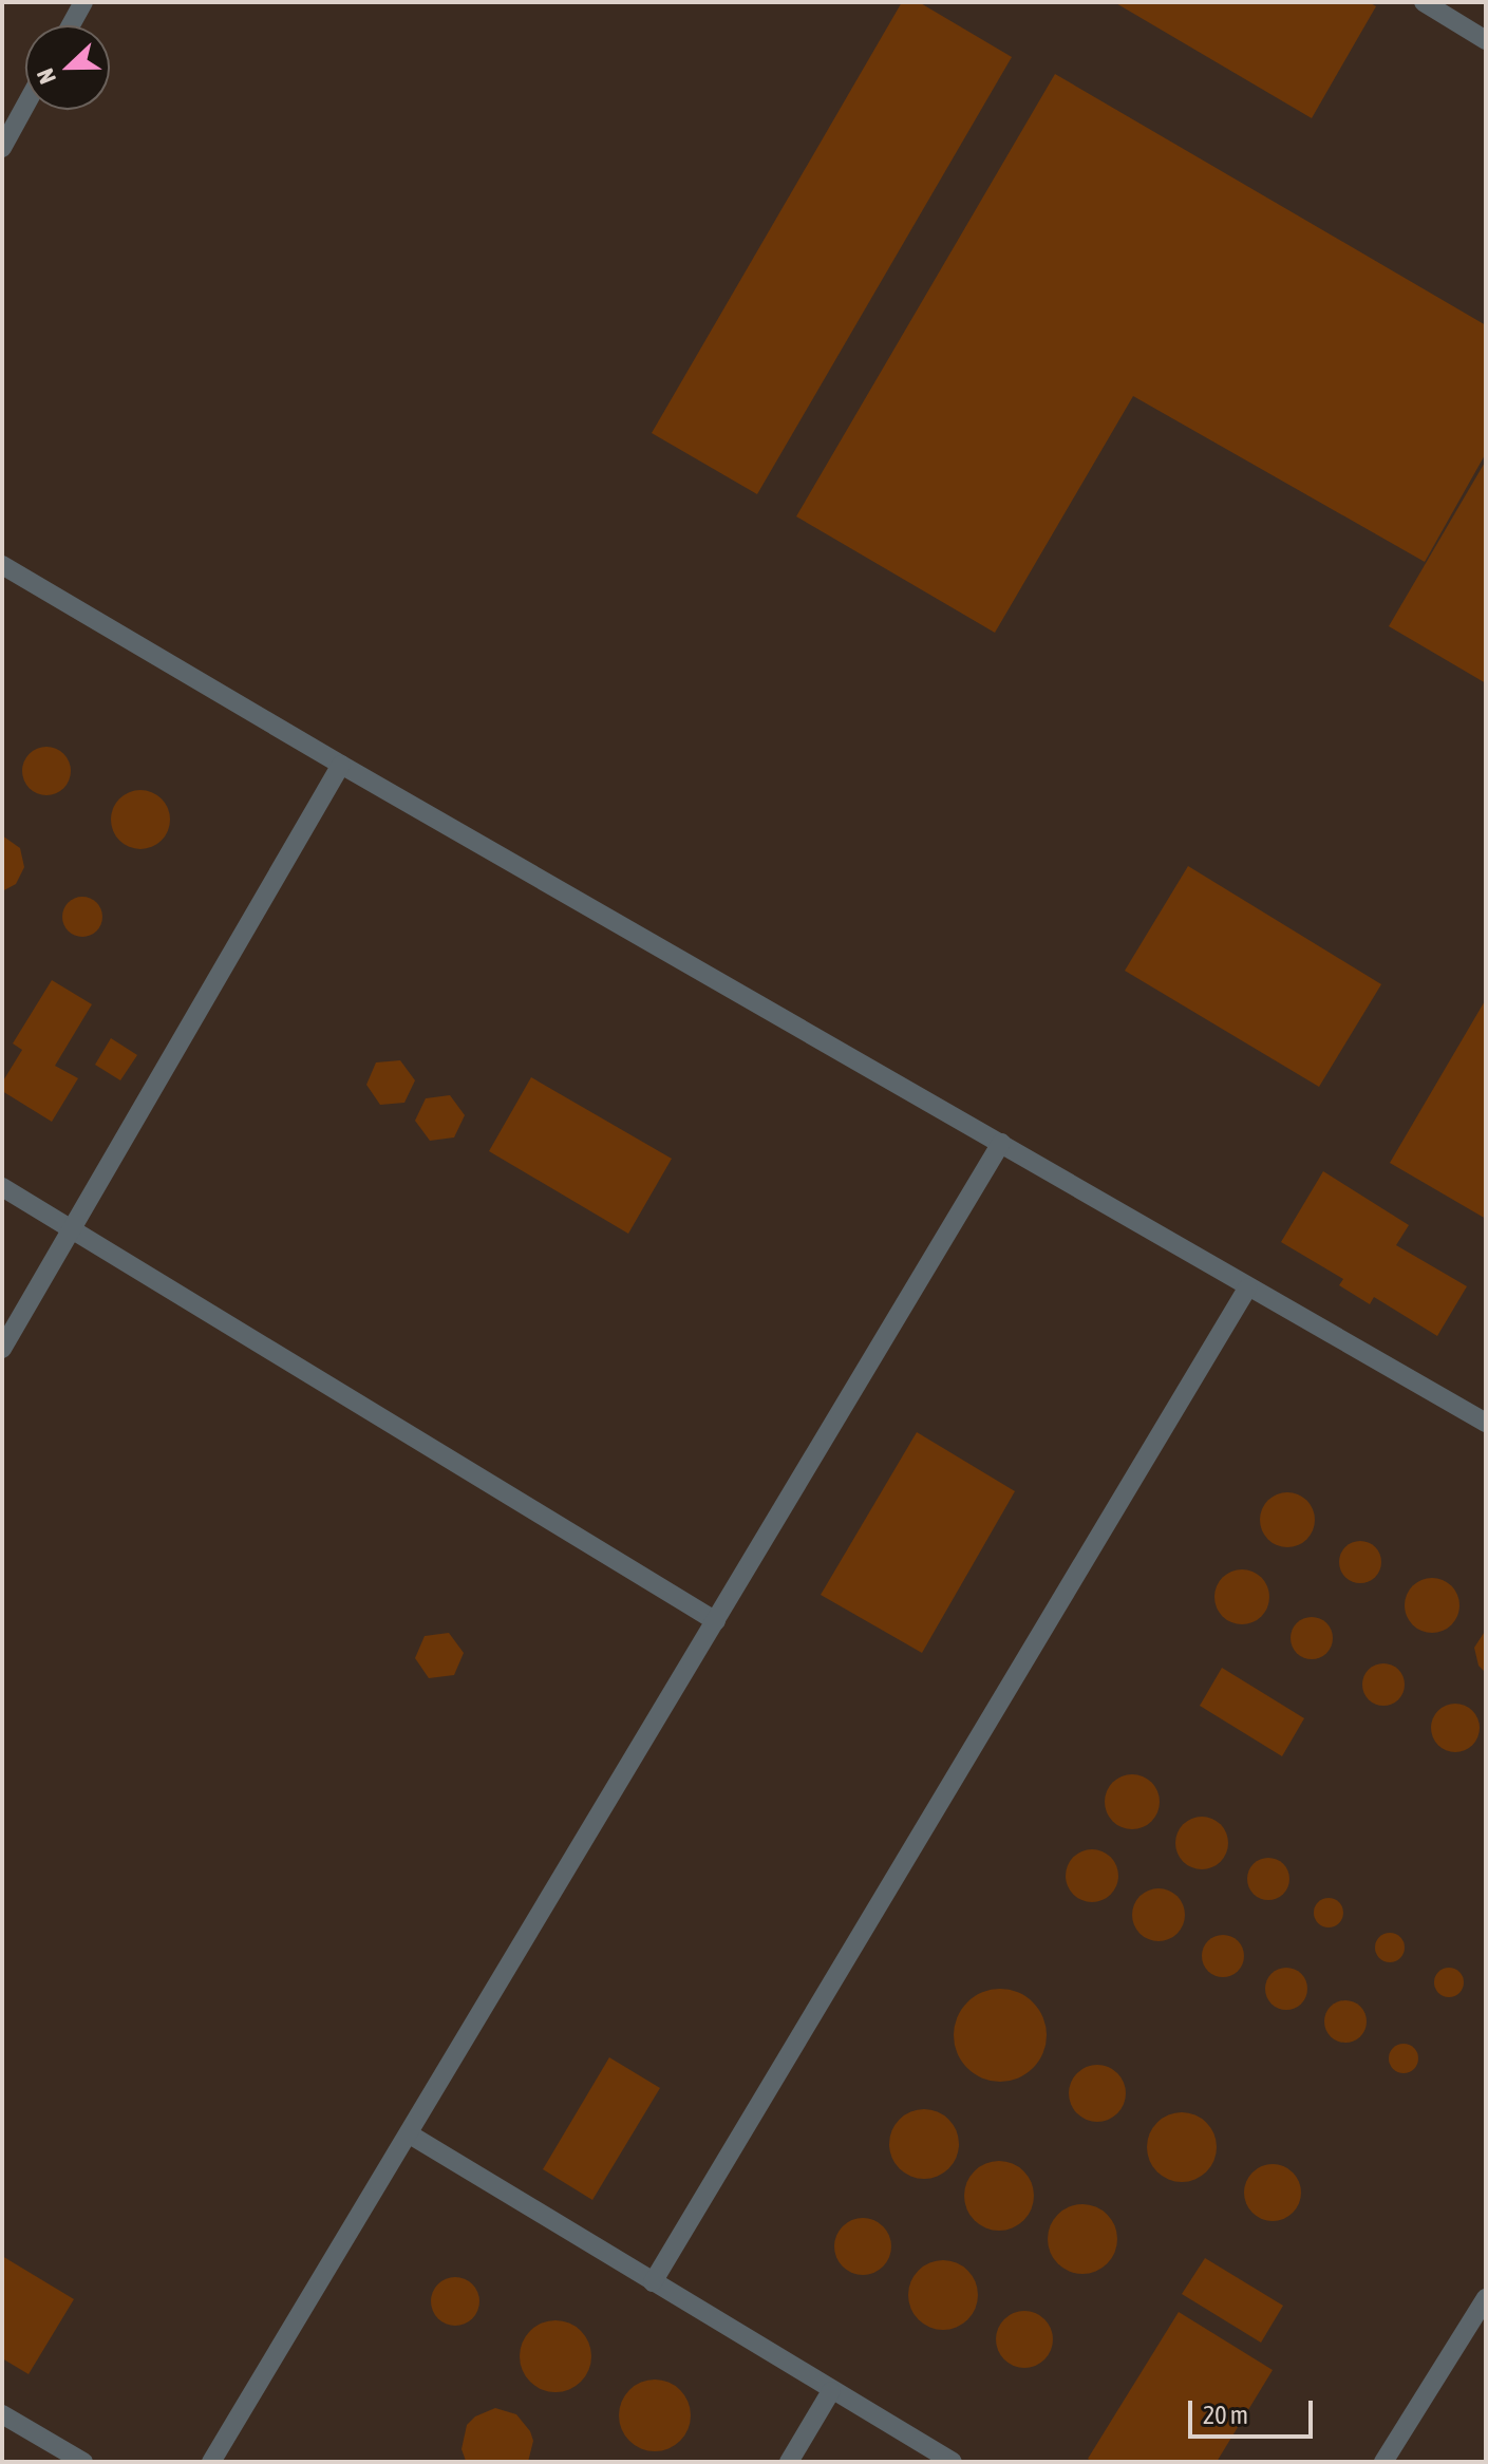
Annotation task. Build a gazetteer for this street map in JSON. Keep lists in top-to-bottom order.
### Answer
{
  "scale_bar": "20 m",
  "north": "left"
}
